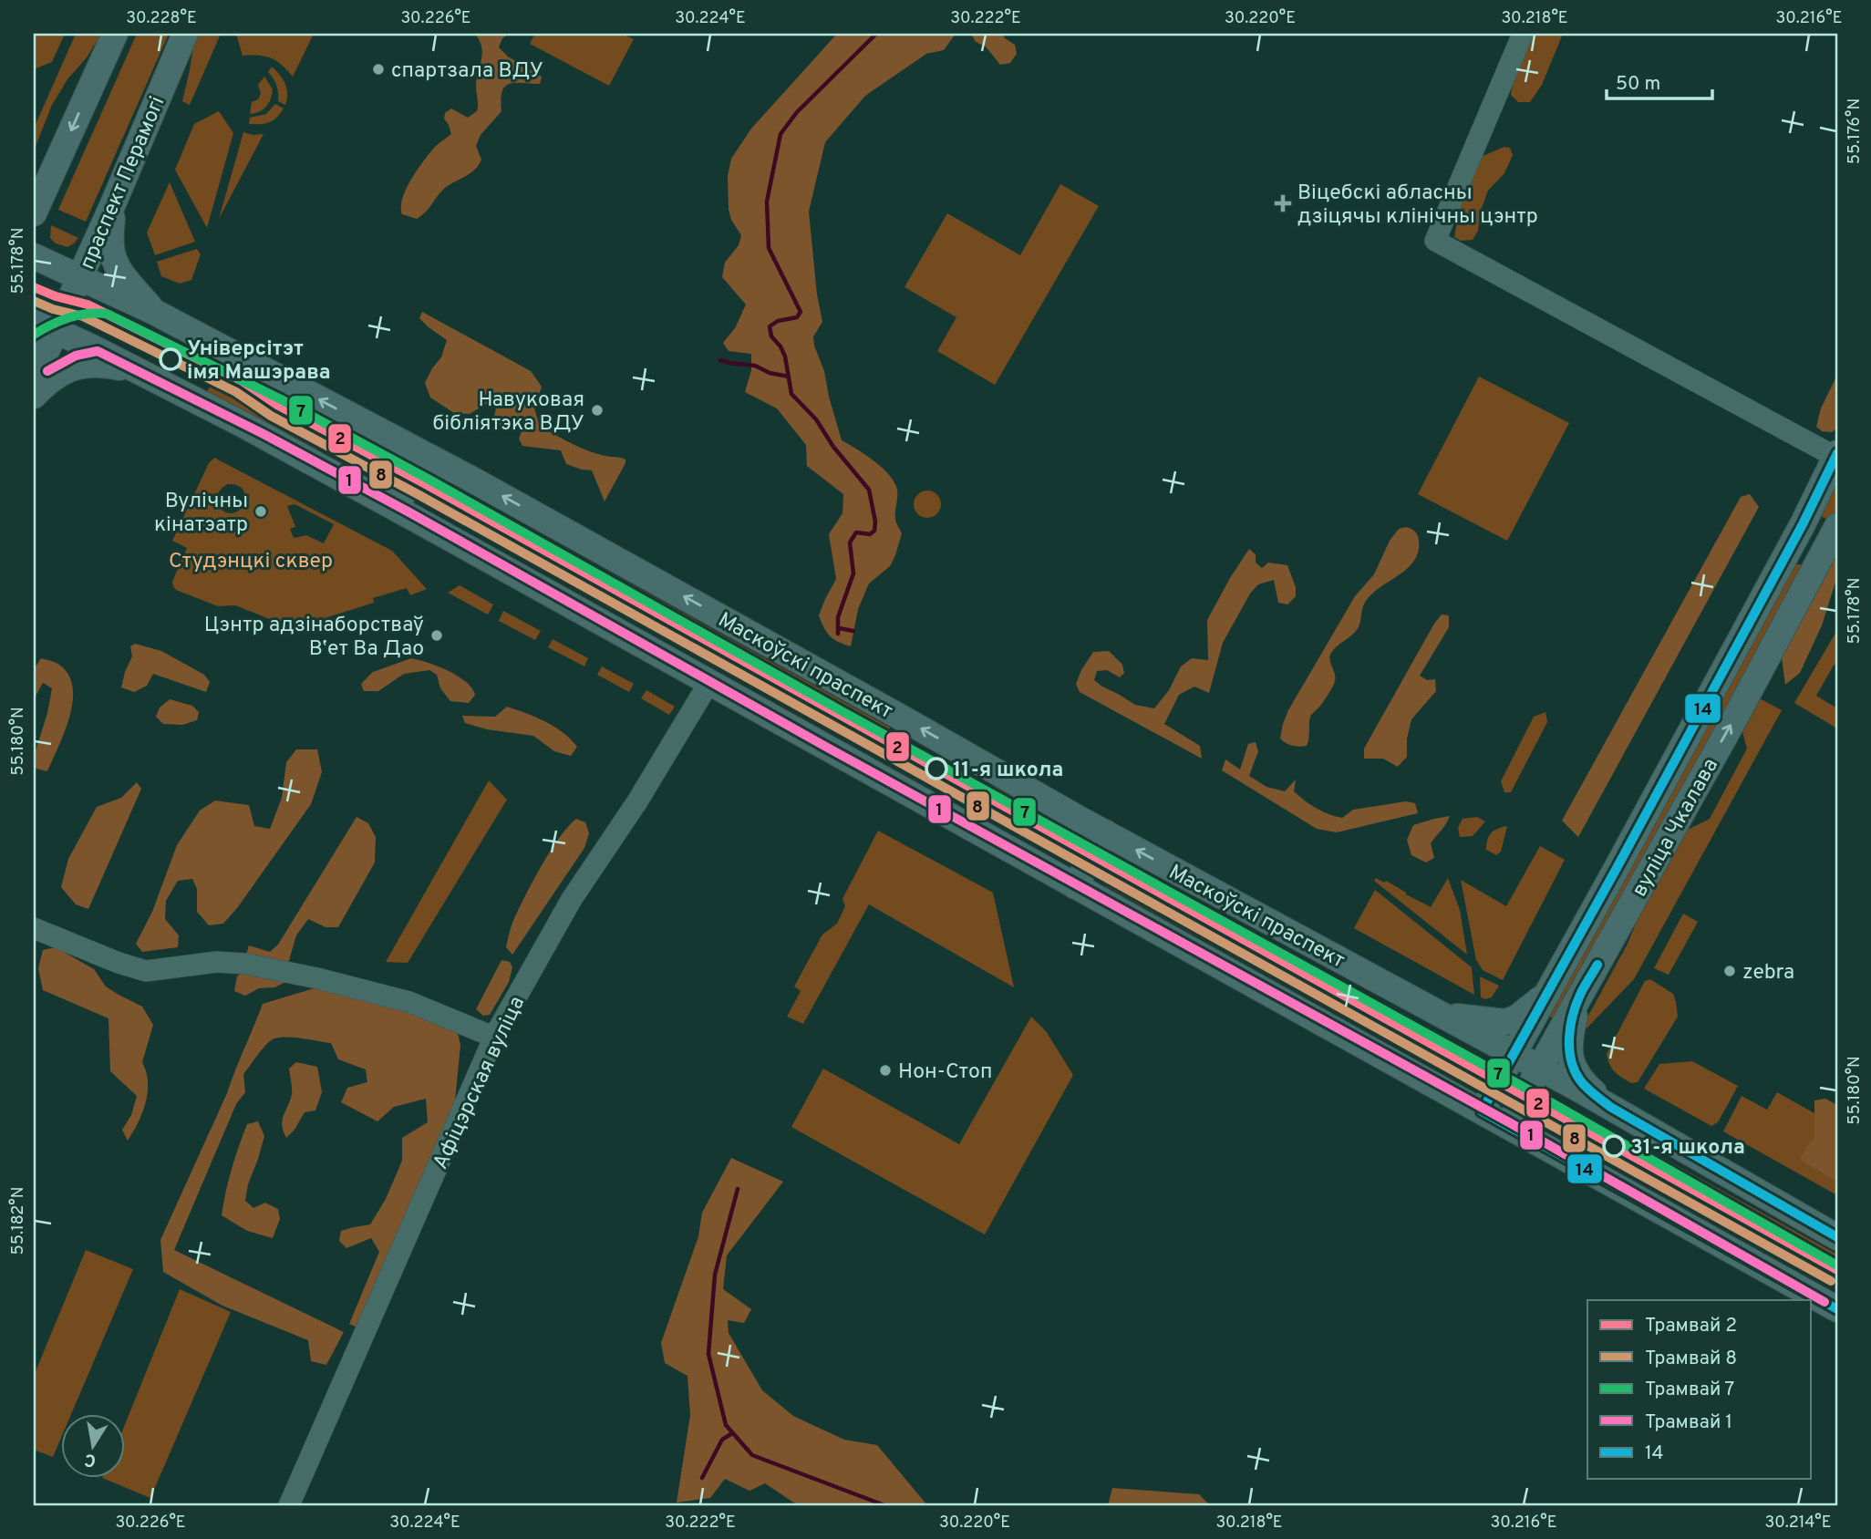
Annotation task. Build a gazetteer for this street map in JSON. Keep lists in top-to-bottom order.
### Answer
{
  "streets": {
    "main road": ["праспект Перамогі", "Маскоўскі праспект", "вуліца Чкалава"],
    "street": ["Афіцэрская вуліца"]
  },
  "crossings": [
    ["праспект Перамогі", "Маскоўскі праспект"],
    ["Маскоўскі праспект", "вуліца Чкалава"]
  ],
  "parks": ["Студэнцкі сквер"],
  "places": {
    "other": [
      "спартзала ВДУ",
      "Універсітэт імя Машэрава",
      "Навуковая бібліятэка ВДУ",
      "Вулічны кінатэатр",
      "Цэнтр адзінаборстваў Вʼет Ва Дао",
      "11-я школа",
      "zebra",
      "Нон-Стоп",
      "31-я школа"
    ],
    "health": ["Віцебскі абласны дзіцячы клінічны цэнтр"]
  },
  "lines": [
    "tram line 2",
    "tram line 8",
    "tram line 7",
    "tram line 1",
    "transit line 14"
  ],
  "legend": [
    "Трамвай 2",
    "Трамвай 8",
    "Трамвай 7",
    "Трамвай 1",
    "14"
  ],
  "scale_bar": "50 m",
  "north": "bottom",
  "coordinates": [
    "30.228°E",
    "30.226°E",
    "30.224°E",
    "30.222°E",
    "30.220°E",
    "30.218°E",
    "30.216°E",
    "55.176°N",
    "55.178°N",
    "55.180°N",
    "55.182°N",
    "30.214°E"
  ]
}
